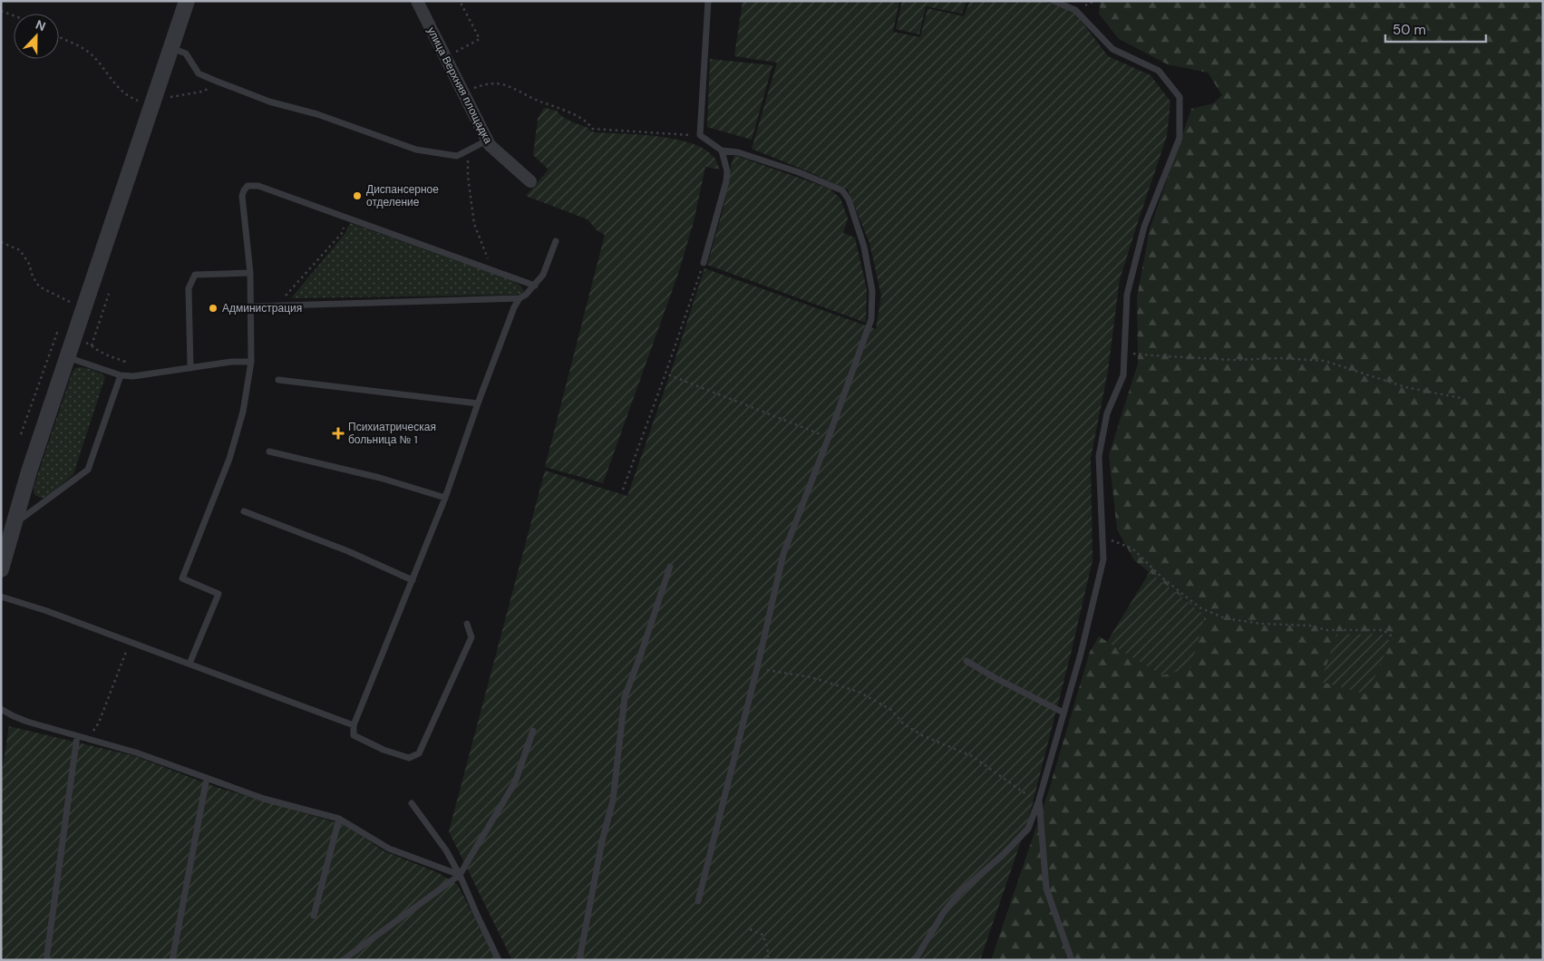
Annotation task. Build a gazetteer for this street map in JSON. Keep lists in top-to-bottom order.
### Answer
{
  "streets": {
    "street": ["улица Верхняя площадка"]
  },
  "places": {
    "other": ["Диспансерное отделение", "Администрация"],
    "health": ["Психиатрическая больница № 1"]
  },
  "scale_bar": "50 m",
  "north": "top"
}
